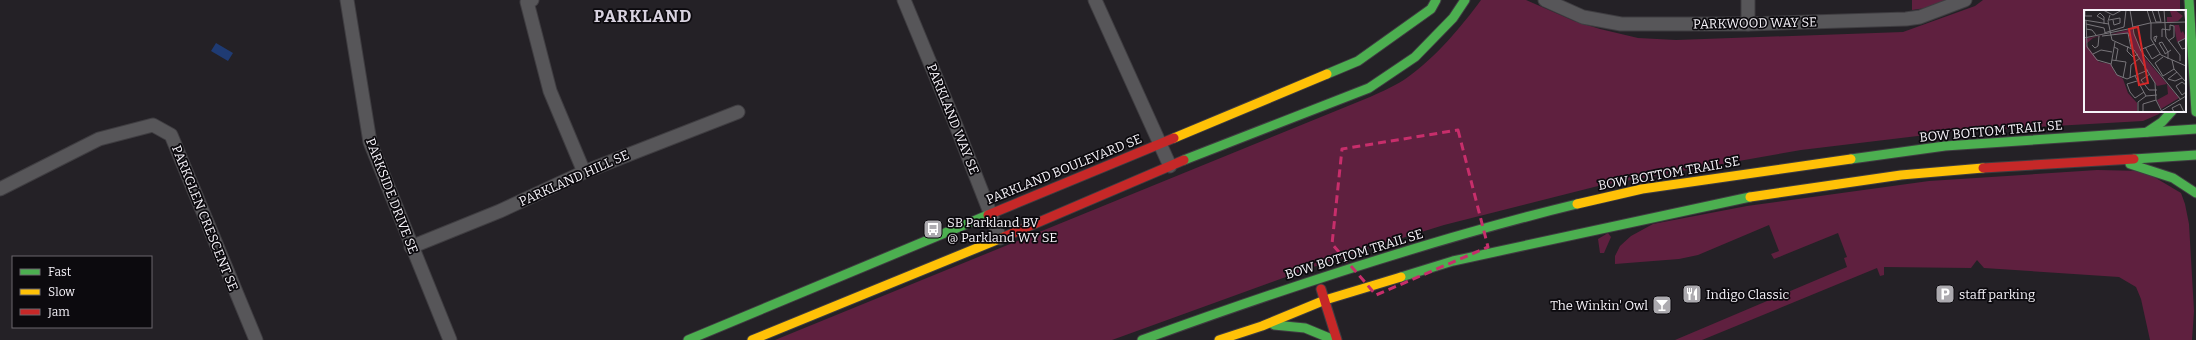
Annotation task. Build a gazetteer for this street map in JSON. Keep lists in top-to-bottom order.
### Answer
{
  "streets": {
    "main road": ["BOW BOTTOM TRAIL SE", "PARKLAND BOULEVARD SE"],
    "street": [
      "PARKWOOD WAY SE",
      "PARKLAND WAY SE",
      "PARKLAND HILL SE",
      "PARKSIDE DRIVE SE",
      "PARKGLEN CRESCENT SE"
    ]
  },
  "crossings": [
    ["PARKLAND WAY SE", "PARKLAND BOULEVARD SE"],
    ["PARKLAND HILL SE", "PARKSIDE DRIVE SE"]
  ],
  "districts": ["PARKLAND"],
  "places": {
    "bus stop": ["SB Parkland BV @ Parkland WY SE"],
    "restaurant": ["Indigo Classic"],
    "parking": ["staff parking"],
    "bar": ["The Winkin' Owl"]
  },
  "legend": ["Fast", "Slow", "Jam"]
}
